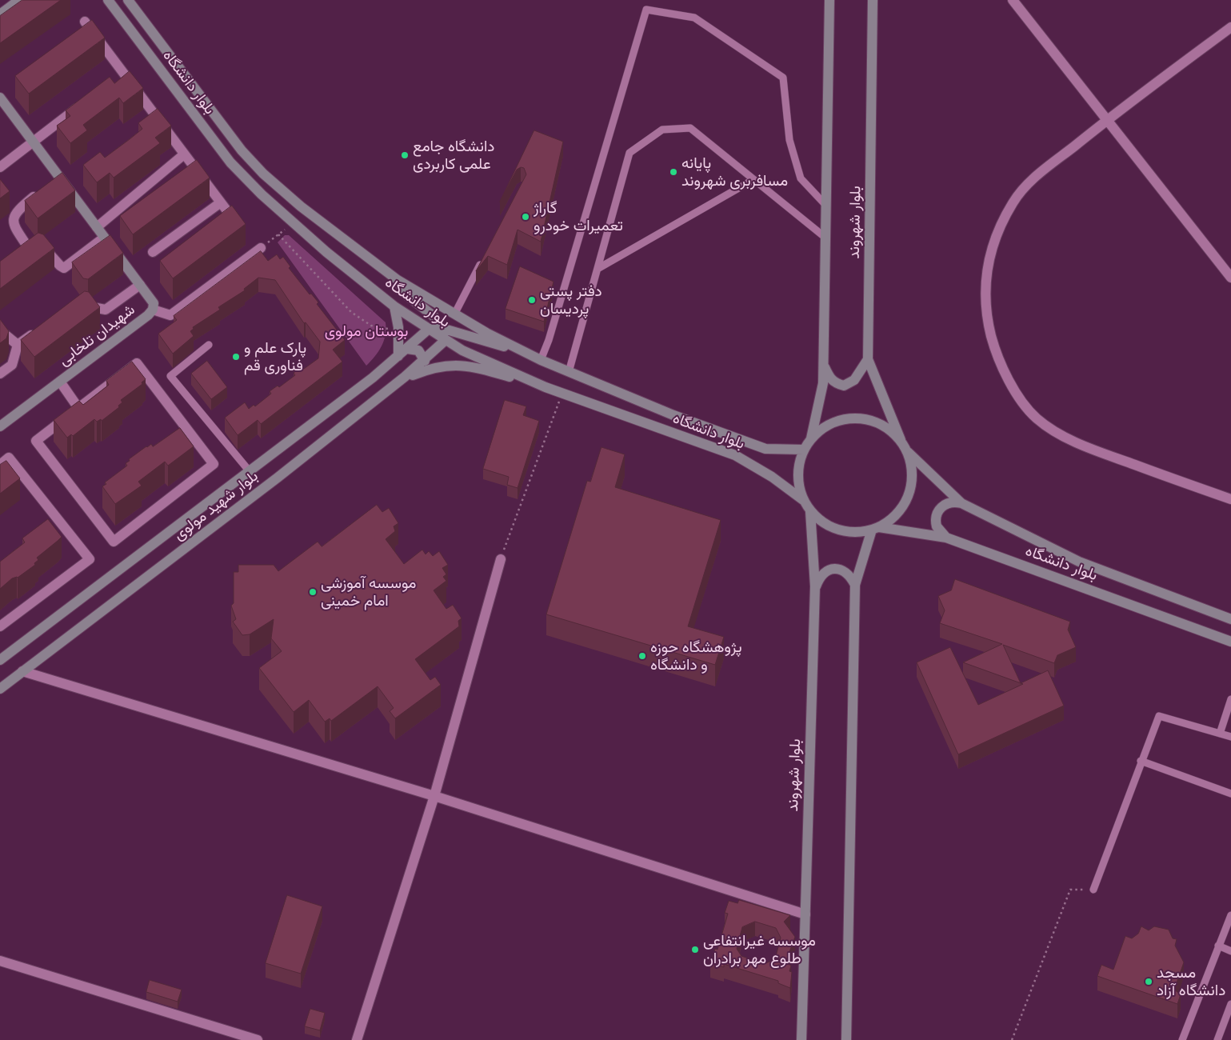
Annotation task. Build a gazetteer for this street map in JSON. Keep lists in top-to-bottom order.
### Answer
{
  "streets": {
    "main road": [
      "بلوار دانشگاه",
      "بلوار شهروند",
      "شهیدان تلخابی",
      "بلوار شهید مولوی"
    ]
  },
  "crossings": [
    ["بلوار دانشگاه", "بلوار شهروند"],
    ["بلوار دانشگاه", "بلوار شهید مولوی"]
  ],
  "parks": ["بوستان مولوی"],
  "places": [
    "دانشگاه جامع علمی کاربردی",
    "پایانه مسافربری شهروند",
    "گاراژ تعمیرات خودرو",
    "دفتر پستی پردیسان",
    "پارک علم و فناوری قم",
    "موسسه آموزشی امام خمینی",
    "پژوهشگاه حوزه و دانشگاه",
    "موسسه غیرانتفاعی طلوع مهر برادران",
    "مسجد دانشگاه آزاد"
  ]
}
